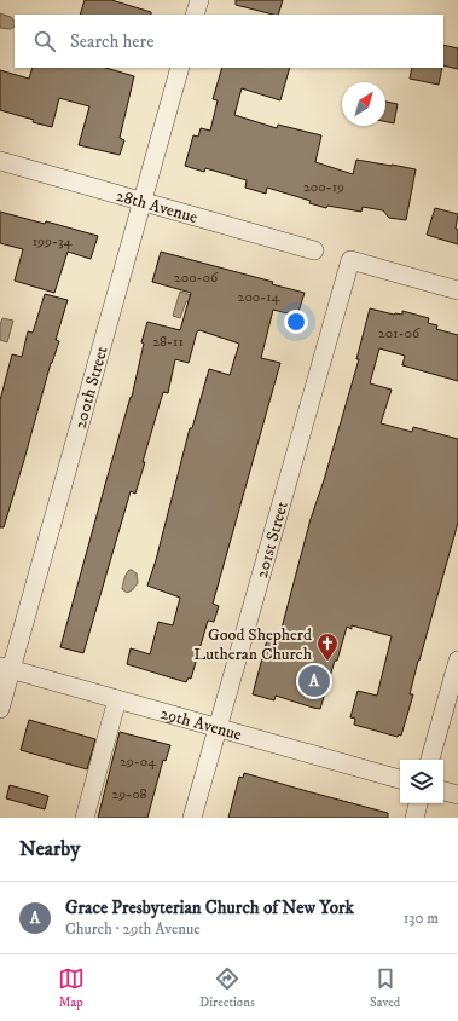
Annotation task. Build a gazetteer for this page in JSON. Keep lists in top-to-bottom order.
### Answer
{
  "streets": {
    "street": [
      "28th Avenue",
      "200th Street",
      "201st Street",
      "29th Avenue"
    ]
  },
  "crossings": [
    ["28th Avenue", "200th Street"],
    ["200th Street", "29th Avenue"],
    ["201st Street", "29th Avenue"]
  ],
  "places": {
    "church": ["Good Shepherd Lutheran Church"]
  },
  "house_numbers": [
    "200-19",
    "199-34",
    "200-06",
    "200-14",
    "201-06",
    "28-11",
    "29-04",
    "29-08"
  ],
  "north": "top right",
  "page": {
    "search": "Search here",
    "pins": "A",
    "heading": "Nearby",
    "list": [
      {
        "mark": "A",
        "name": "Grace Presbyterian Church of New York",
        "note": "Church · 29th Avenue",
        "value": "130 m"
      }
    ],
    "nav": ["Map", "Directions", "Saved"]
  }
}
